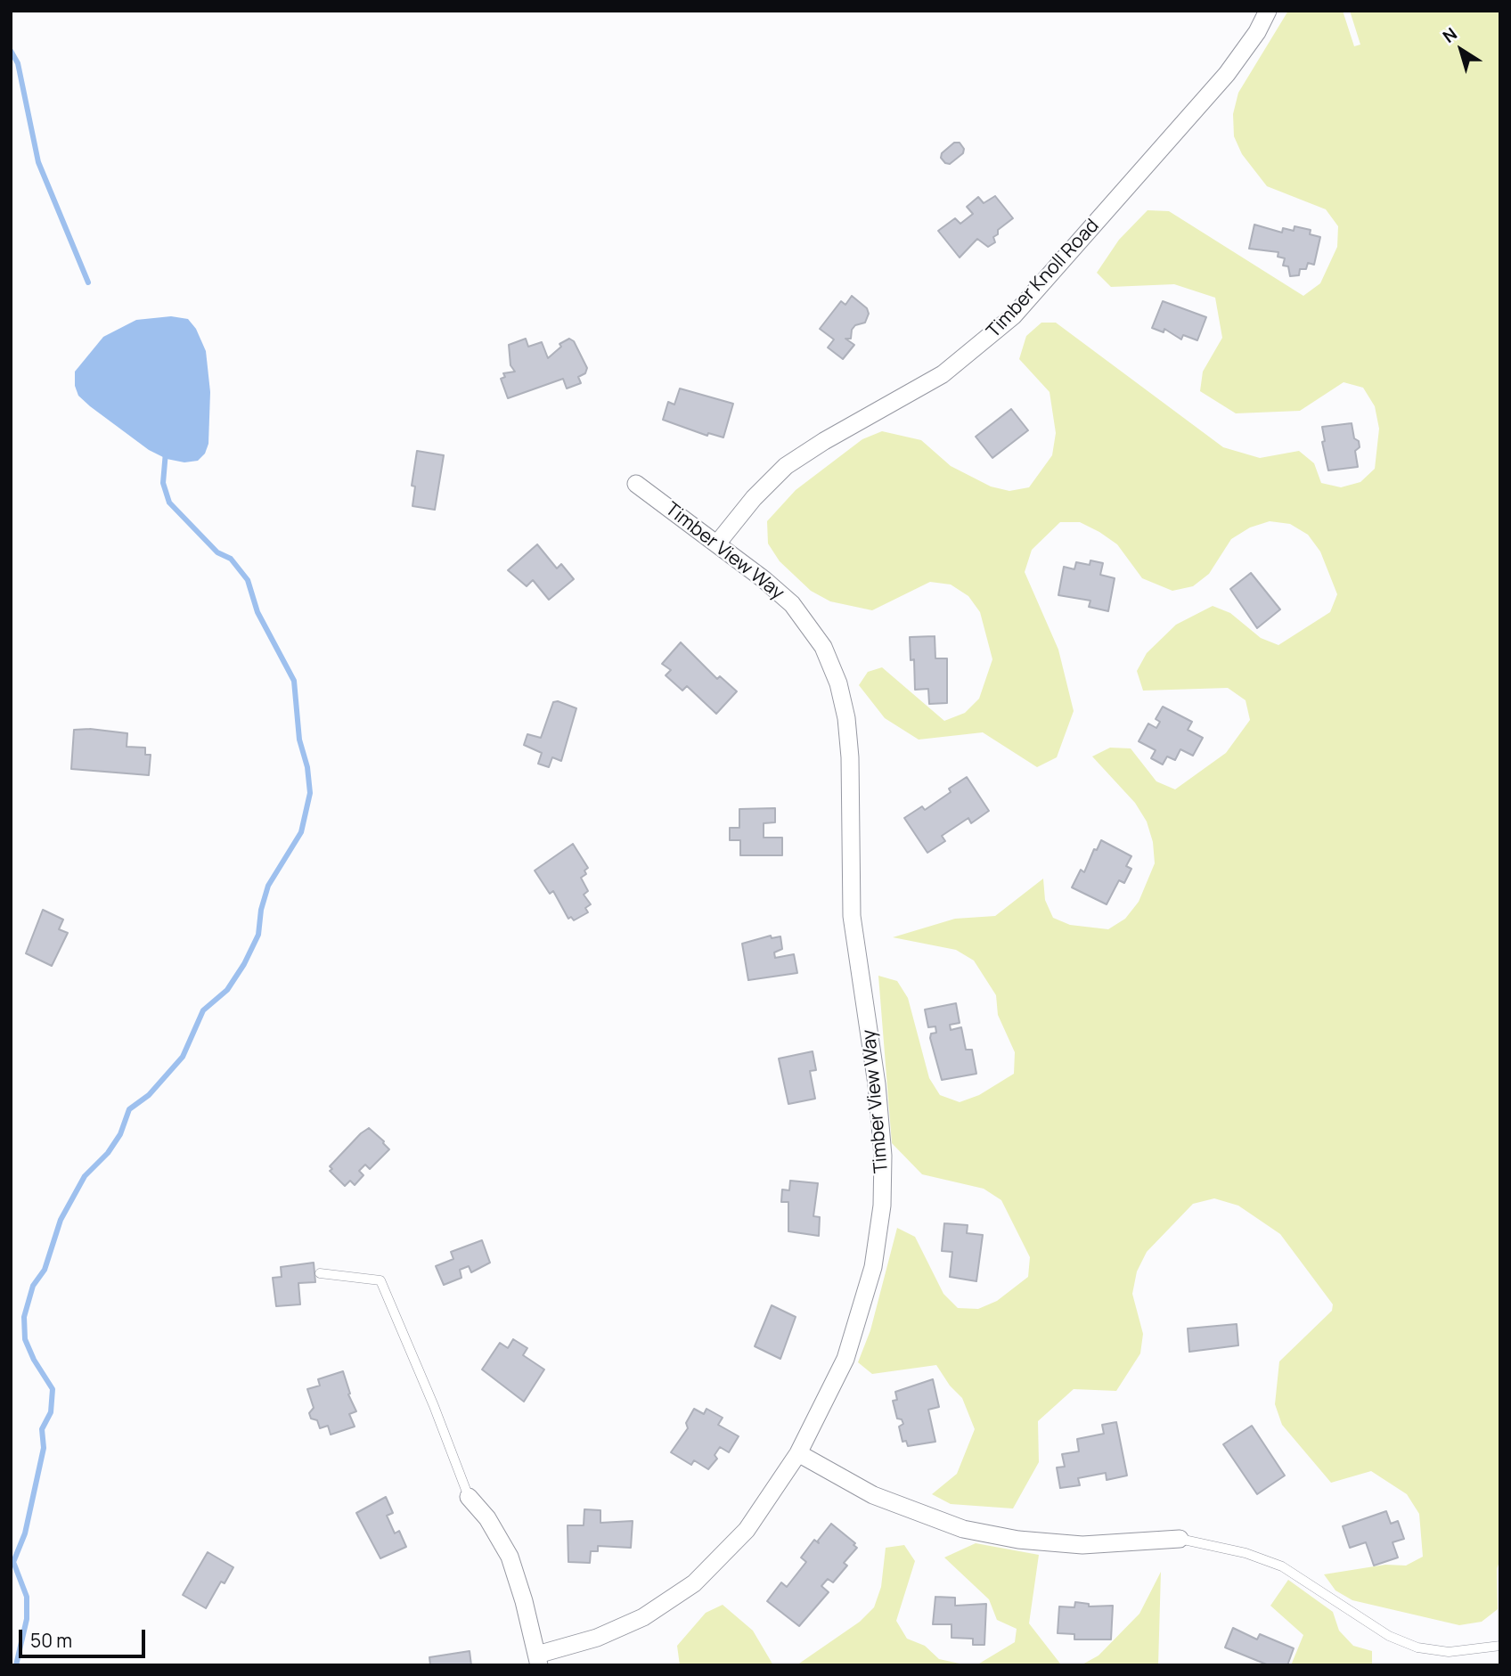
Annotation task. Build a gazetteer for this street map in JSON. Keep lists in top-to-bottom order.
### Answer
{
  "streets": {
    "street": ["Timber Knoll Road", "Timber View Way"]
  },
  "crossings": [
    ["Timber Knoll Road", "Timber View Way"]
  ],
  "scale_bar": "50 m",
  "north": "top left"
}
